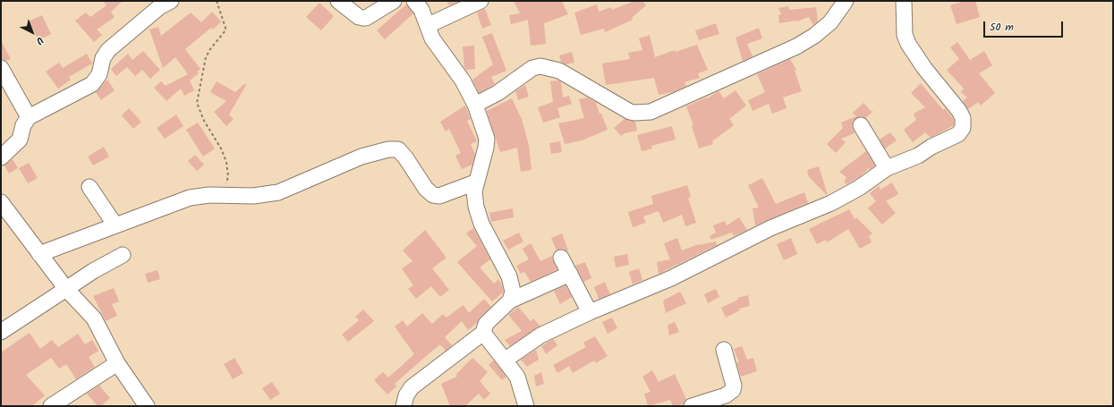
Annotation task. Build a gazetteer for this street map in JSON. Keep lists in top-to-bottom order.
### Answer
{
  "scale_bar": "50 m",
  "north": "bottom right"
}
